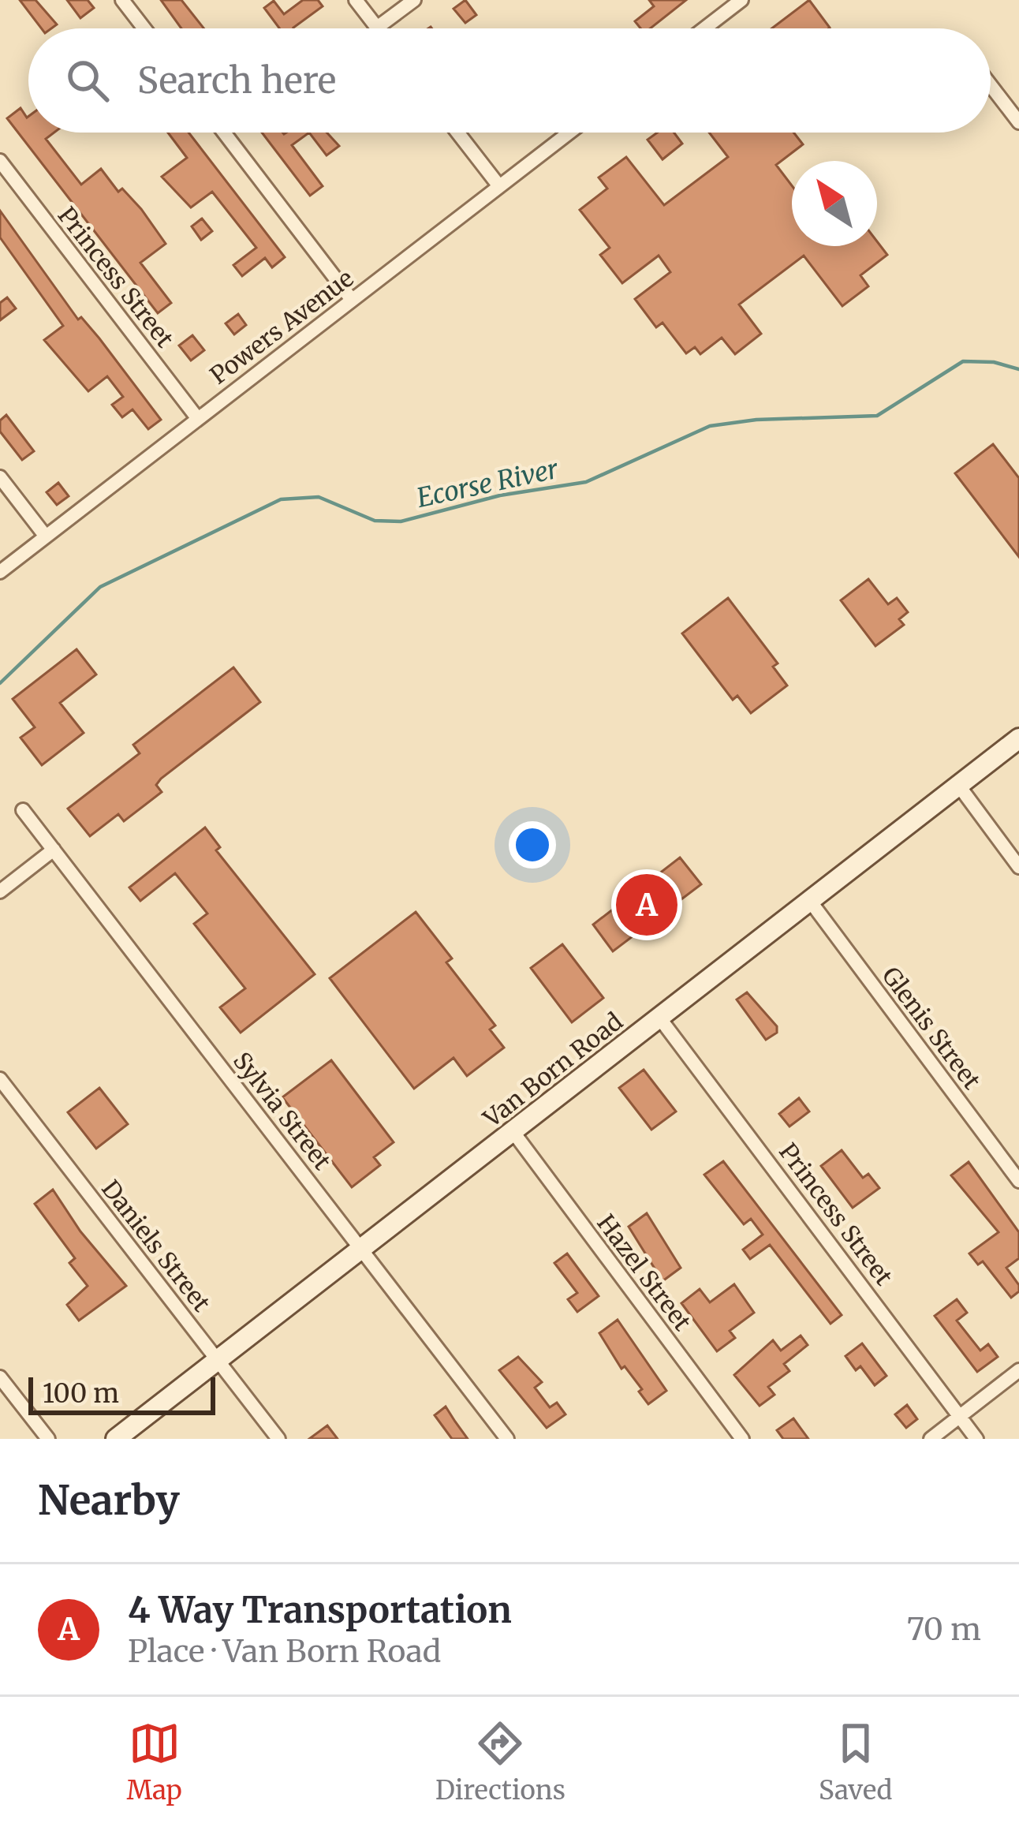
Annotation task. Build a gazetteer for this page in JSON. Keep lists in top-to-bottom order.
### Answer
{
  "streets": {
    "main road": ["Van Born Road"],
    "street": [
      "Princess Street",
      "Powers Avenue",
      "Glenis Street",
      "Sylvia Street",
      "Daniels Street",
      "Hazel Street"
    ]
  },
  "crossings": [
    ["Princess Street", "Powers Avenue"],
    ["Princess Street", "Van Born Road"],
    ["Glenis Street", "Van Born Road"],
    ["Van Born Road", "Sylvia Street"],
    ["Van Born Road", "Daniels Street"],
    ["Van Born Road", "Hazel Street"]
  ],
  "water": ["Ecorse River"],
  "scale_bar": "100 m",
  "north": "top left",
  "page": {
    "search": "Search here",
    "pins": "A",
    "scale": "100 m",
    "heading": "Nearby",
    "list": [
      {
        "mark": "A",
        "name": "4 Way Transportation",
        "note": "Place · Van Born Road",
        "value": "70 m"
      }
    ],
    "nav": ["Map", "Directions", "Saved"]
  }
}
